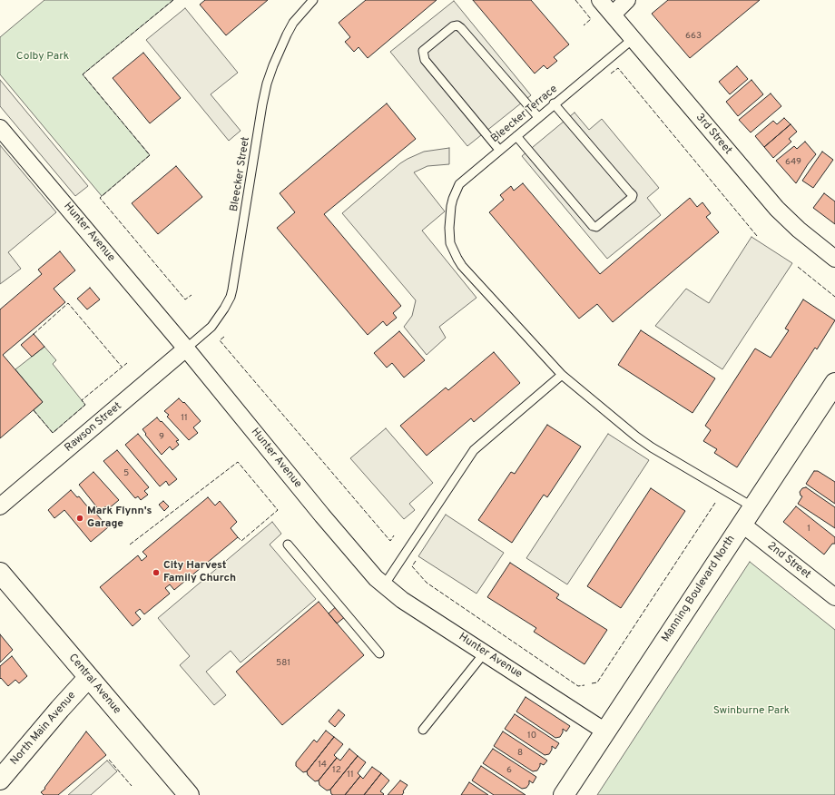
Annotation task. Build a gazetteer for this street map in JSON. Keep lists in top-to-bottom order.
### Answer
{
  "streets": {
    "street": [
      "3rd Street",
      "Hunter Avenue",
      "Rawson Street",
      "2nd Street",
      "Manning Boulevard North",
      "Central Avenue",
      "North Main Avenue"
    ],
    "lane": ["Bleecker Terrace", "Bleecker Street"]
  },
  "crossings": [
    ["Bleecker Terrace", "3rd Street"],
    ["Bleecker Terrace", "Manning Boulevard North"],
    ["Bleecker Street", "Hunter Avenue"],
    ["Bleecker Street", "Rawson Street"],
    ["Hunter Avenue", "Rawson Street"],
    ["Hunter Avenue", "Manning Boulevard North"],
    ["2nd Street", "Manning Boulevard North"],
    ["Central Avenue", "North Main Avenue"]
  ],
  "parks": ["Colby Park", "Swinburne Park"],
  "places": ["Mark Flynn's Garage", "City Harvest Family Church"],
  "house_numbers": [
    "663",
    "649",
    "11",
    "9",
    "5",
    "1",
    "581",
    "10",
    "8",
    "14",
    "12",
    "6",
    "11"
  ]
}
